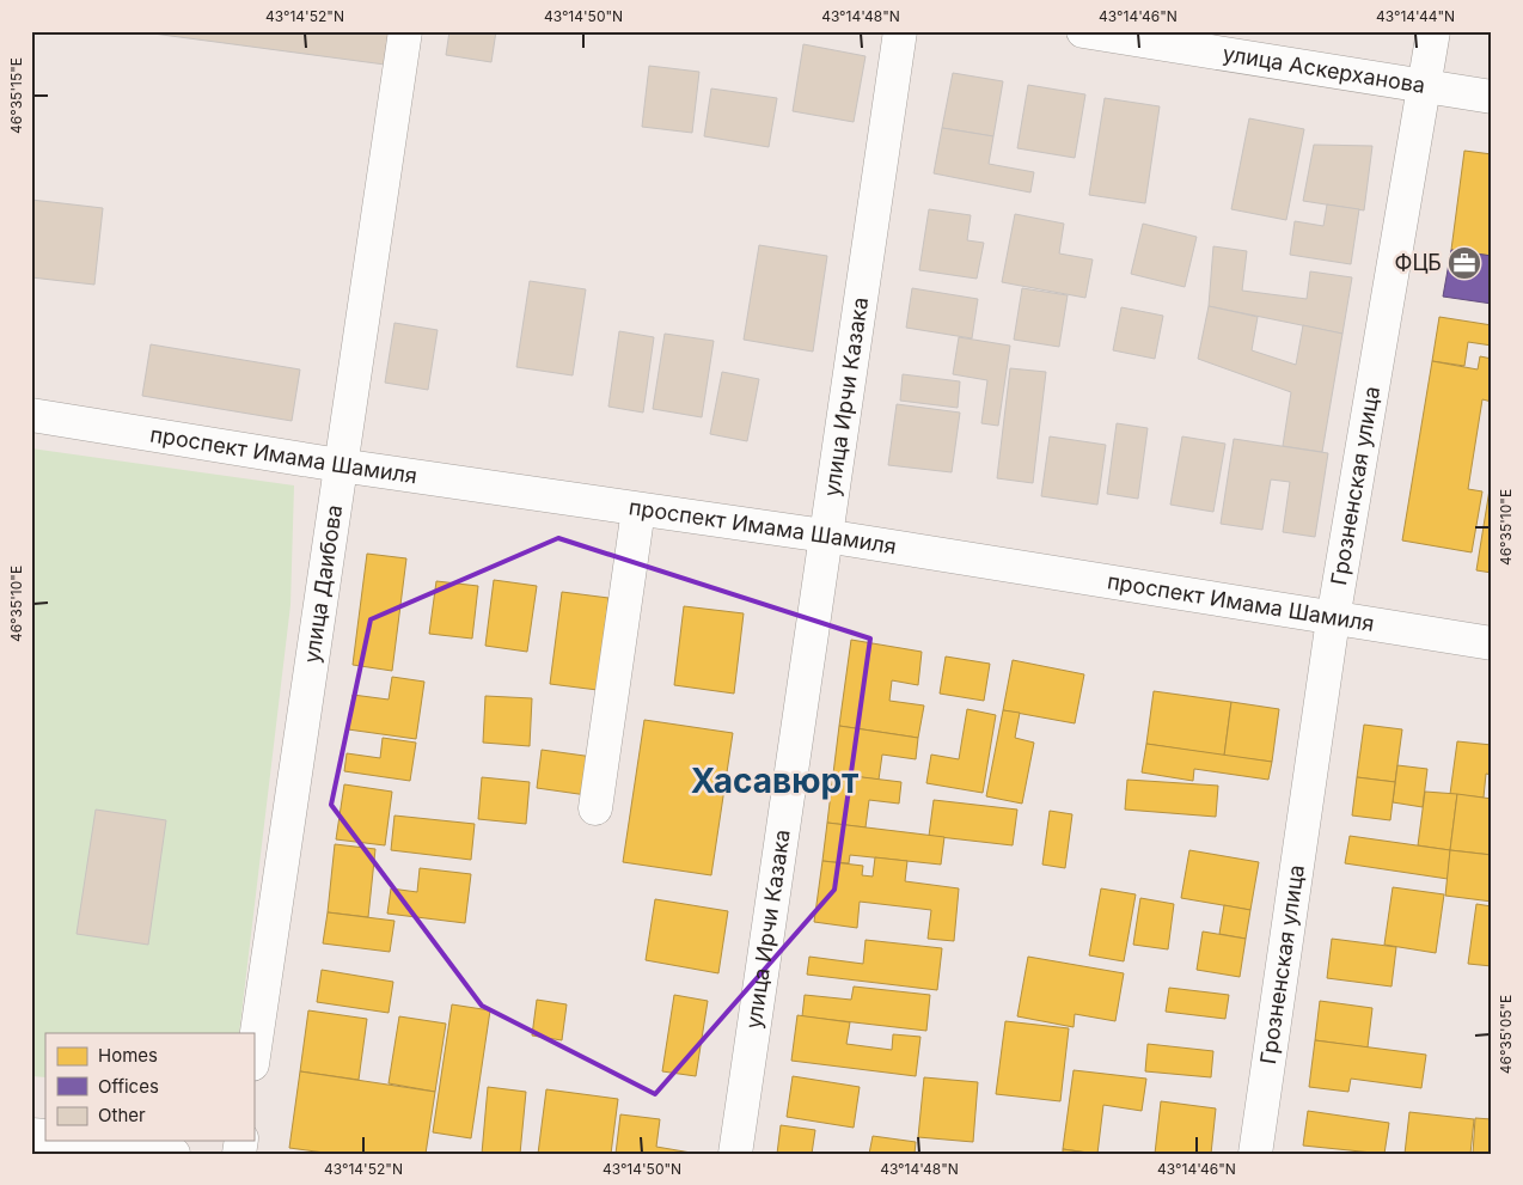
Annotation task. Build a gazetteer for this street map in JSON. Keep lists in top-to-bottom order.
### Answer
{
  "streets": {
    "street": [
      "улица Аскерханова",
      "улица Ирчи Казака",
      "проспект Имама Шамиля",
      "Грозненская улица",
      "улица Даибова"
    ]
  },
  "crossings": [
    ["улица Аскерханова", "Грозненская улица"],
    ["улица Ирчи Казака", "проспект Имама Шамиля"],
    ["проспект Имама Шамиля", "Грозненская улица"],
    ["проспект Имама Шамиля", "улица Даибова"]
  ],
  "districts": ["Хасавюрт"],
  "places": {
    "office": ["ФЦБ"]
  },
  "legend": ["Homes", "Offices", "Other"],
  "coordinates": [
    "43°14'52\"N",
    "43°14'50\"N",
    "43°14'48\"N",
    "43°14'46\"N",
    "43°14'44\"N",
    "46°35'15\"E",
    "46°35'10\"E",
    "46°35'05\"E"
  ]
}
